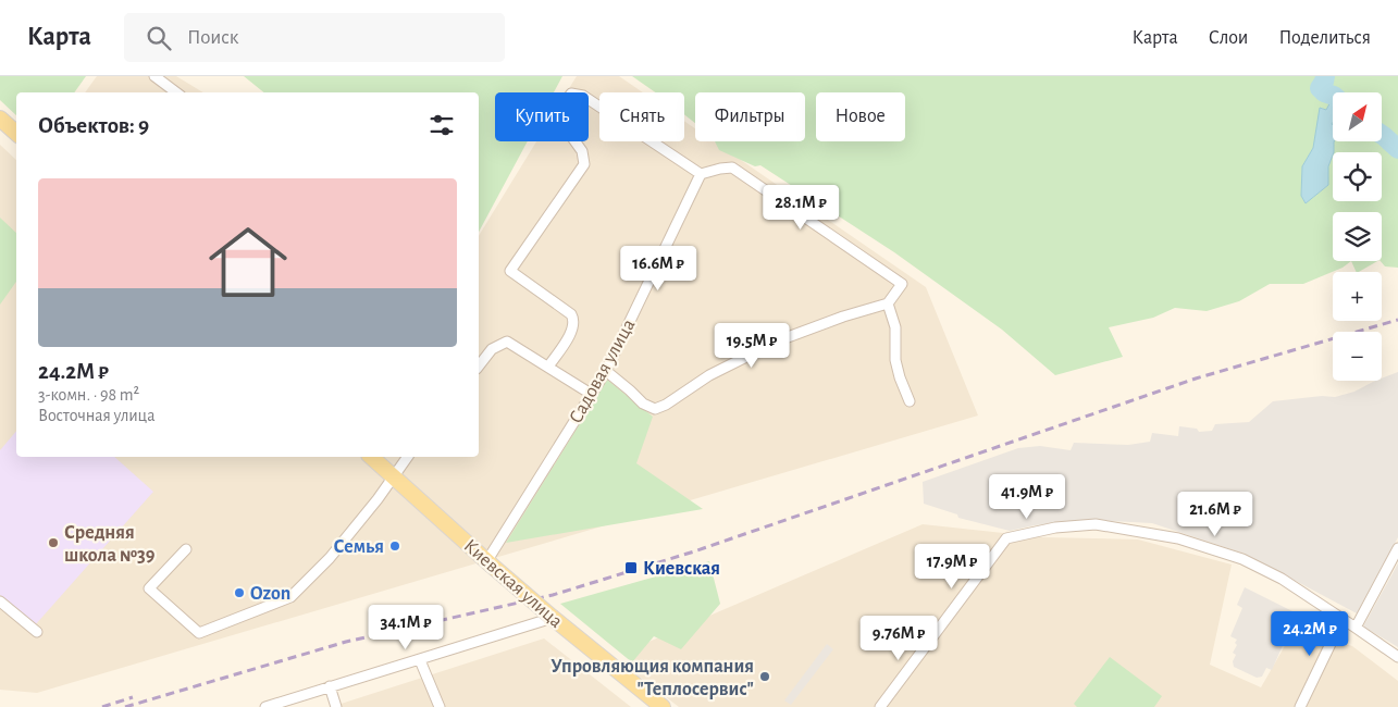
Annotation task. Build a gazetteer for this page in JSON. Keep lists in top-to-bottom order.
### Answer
{
  "streets": {
    "main road": ["Киевская улица"],
    "street": ["Садовая улица"]
  },
  "crossings": [
    ["Садовая улица", "Киевская улица"]
  ],
  "places": {
    "other": [
      "Средняя школа №39",
      "Семья",
      "Ozon",
      "Упровляющия компания \"Теплосервис\""
    ],
    "transit": ["Киевская"]
  },
  "north": "top right",
  "page": {
    "header": "Карта",
    "search": "Поиск",
    "nav": ["Карта", "Слои", "Поделиться"],
    "map_buttons": ["+", "−"],
    "chip": [
      "Купить",
      "Снять",
      "Фильтры",
      "Новое"
    ],
    "heading": "Объектов: 9",
    "list": [
      {
        "name": "24.2M ₽",
        "note": "3-комн. · 98 m² · Восточная улица"
      }
    ],
    "price": [
      "28.1M ₽",
      "16.6M ₽",
      "19.5M ₽",
      "41.9M ₽",
      "21.6M ₽",
      "17.9M ₽",
      "34.1M ₽",
      "24.2M ₽",
      "9.76M ₽"
    ]
  }
}
